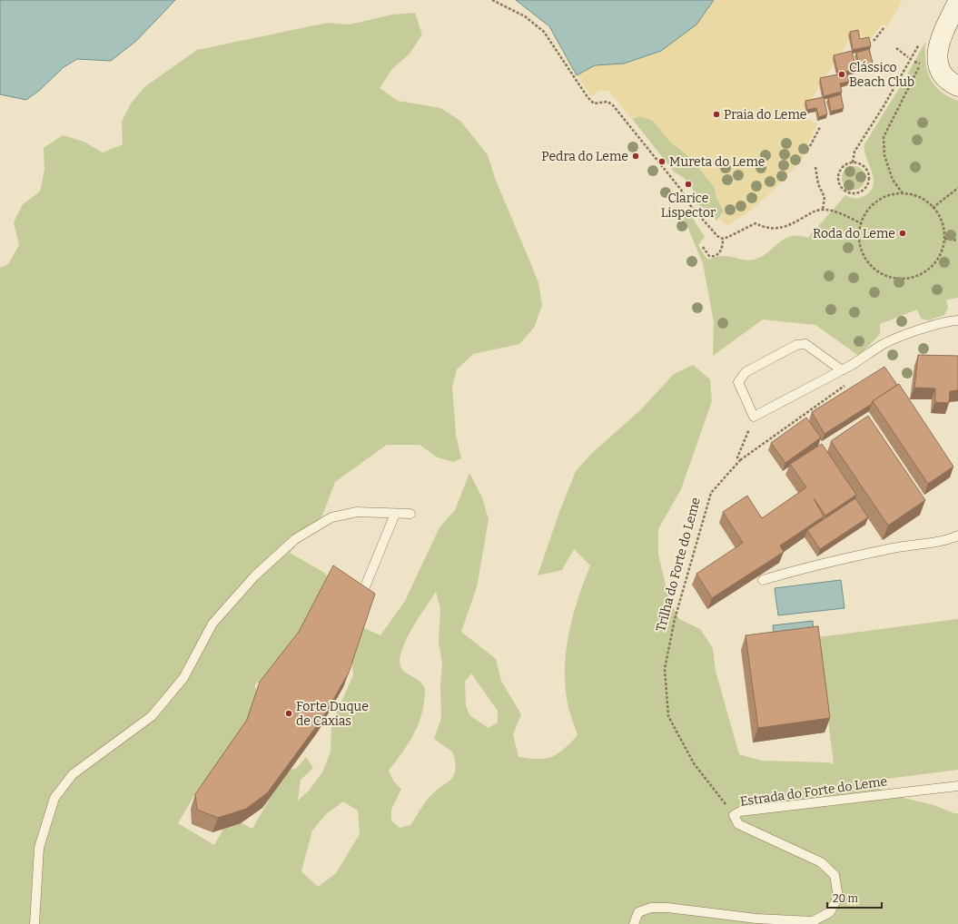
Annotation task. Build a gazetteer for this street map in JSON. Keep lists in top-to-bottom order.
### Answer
{
  "streets": {
    "lane": ["Estrada do Forte do Leme"],
    "path": ["Trilha do Forte do Leme"]
  },
  "crossings": [
    ["Trilha do Forte do Leme", "Estrada do Forte do Leme"]
  ],
  "places": [
    "Clássico Beach Club",
    "Praia do Leme",
    "Pedra do Leme",
    "Mureta do Leme",
    "Clarice Lispector",
    "Roda do Leme",
    "Forte Duque de Caxias"
  ],
  "scale_bar": "20 m"
}
